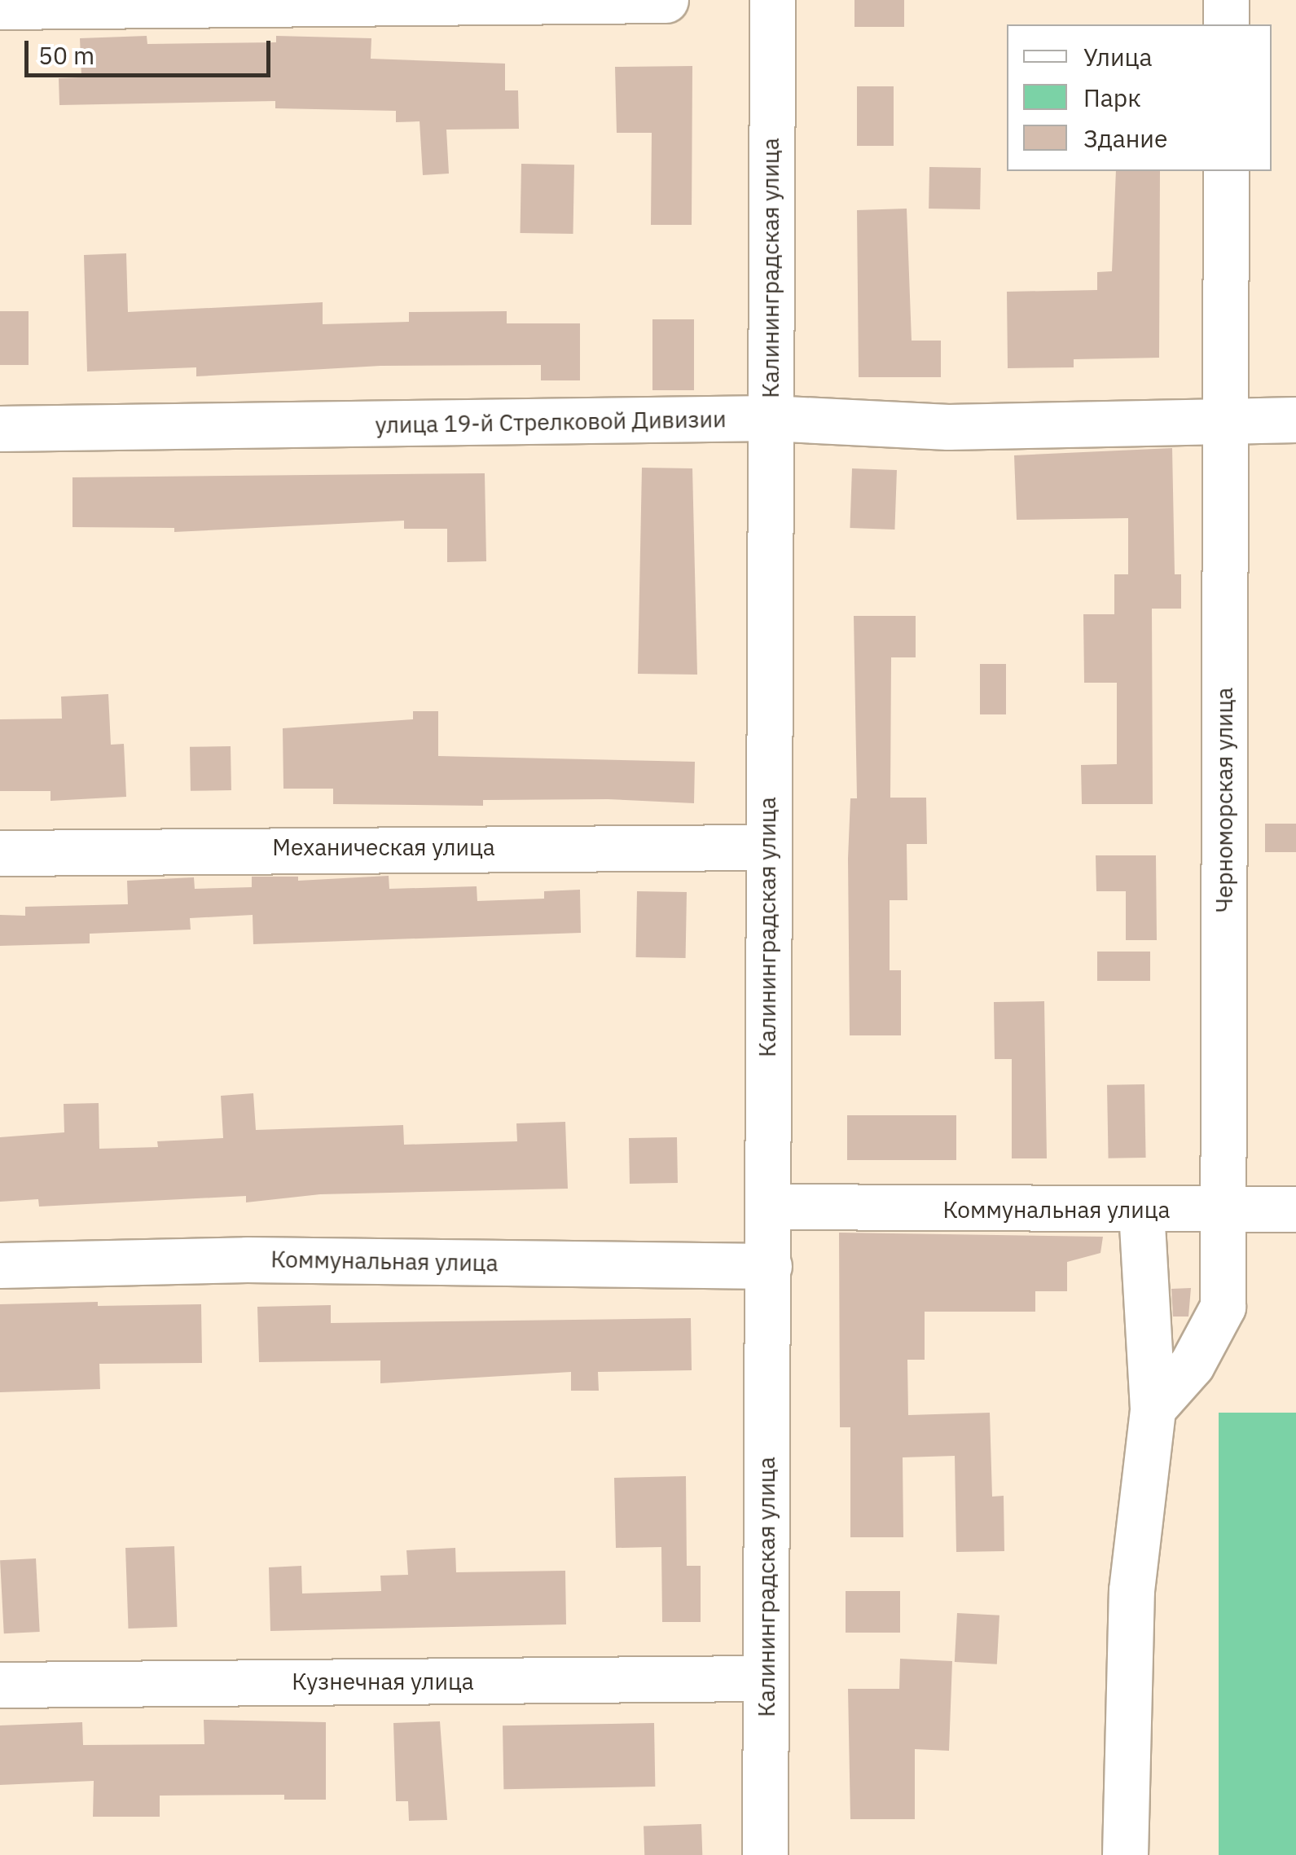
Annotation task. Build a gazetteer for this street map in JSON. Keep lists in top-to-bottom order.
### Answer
{
  "streets": {
    "street": [
      "Калининградская улица",
      "улица 19-й Стрелковой Дивизии",
      "Черноморская улица",
      "Механическая улица",
      "Коммунальная улица",
      "Кузнечная улица"
    ]
  },
  "crossings": [
    ["Калининградская улица", "улица 19-й Стрелковой Дивизии"],
    ["Калининградская улица", "Механическая улица"],
    ["Калининградская улица", "Коммунальная улица"],
    ["Калининградская улица", "Кузнечная улица"],
    ["улица 19-й Стрелковой Дивизии", "Черноморская улица"],
    ["Черноморская улица", "Коммунальная улица"]
  ],
  "legend": ["Улица", "Парк", "Здание"],
  "scale_bar": "50 m"
}
